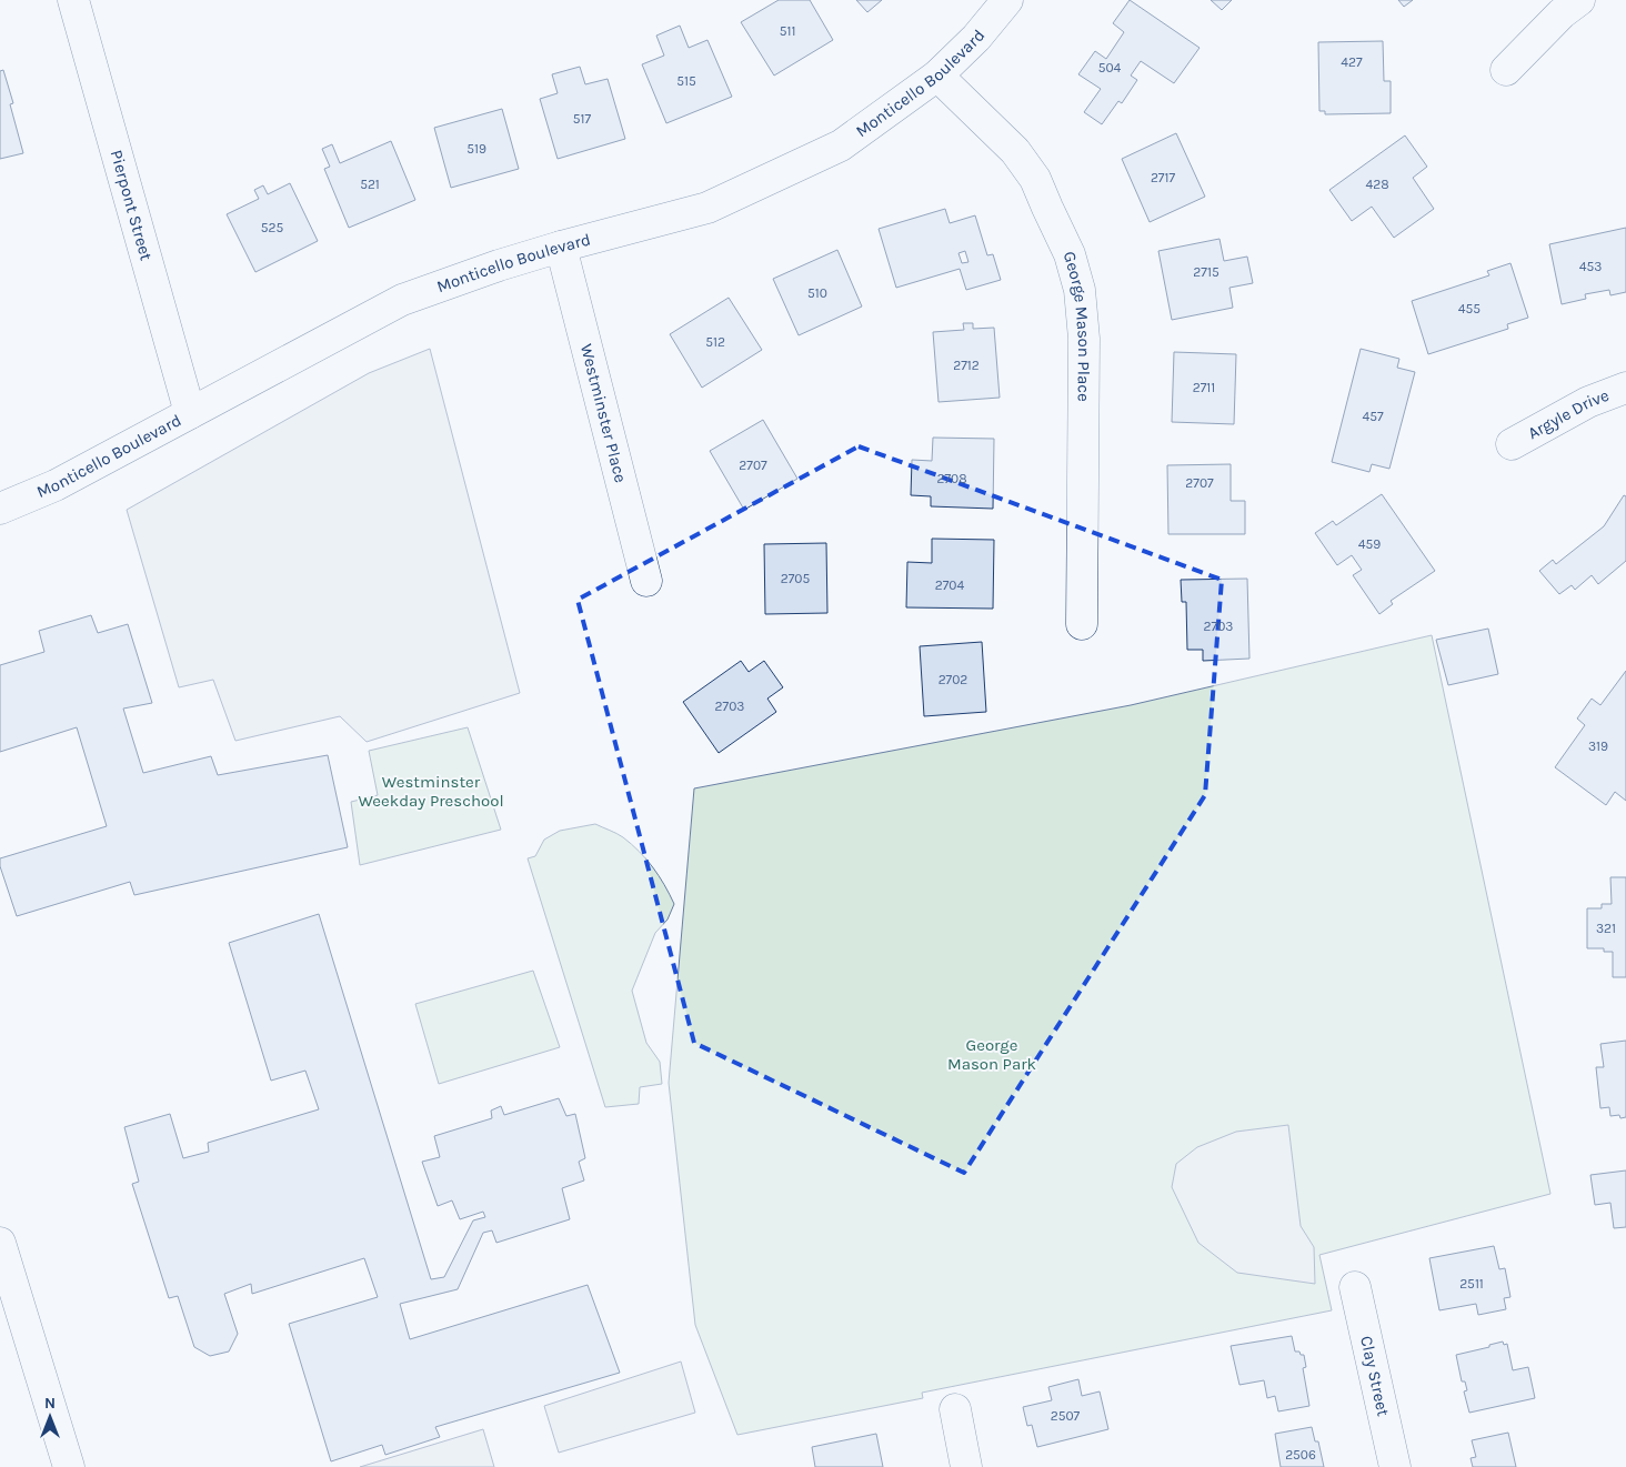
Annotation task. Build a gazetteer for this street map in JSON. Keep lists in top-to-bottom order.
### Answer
{
  "streets": {
    "street": [
      "Monticello Boulevard",
      "Pierpont Street",
      "George Mason Place",
      "Westminster Place",
      "Argyle Drive",
      "Clay Street"
    ]
  },
  "crossings": [
    ["Monticello Boulevard", "Pierpont Street"],
    ["Monticello Boulevard", "George Mason Place"],
    ["Monticello Boulevard", "Westminster Place"]
  ],
  "parks": ["Westminster Weekday Preschool", "George Mason Park"],
  "house_numbers": [
    "511",
    "427",
    "504",
    "515",
    "517",
    "519",
    "2717",
    "521",
    "428",
    "525",
    "453",
    "2715",
    "510",
    "455",
    "512",
    "2712",
    "2711",
    "457",
    "2707",
    "2708",
    "2707",
    "459",
    "2705",
    "2704",
    "2703",
    "2702",
    "2703",
    "319",
    "321",
    "2511",
    "2507",
    "2506"
  ],
  "north": "top"
}
